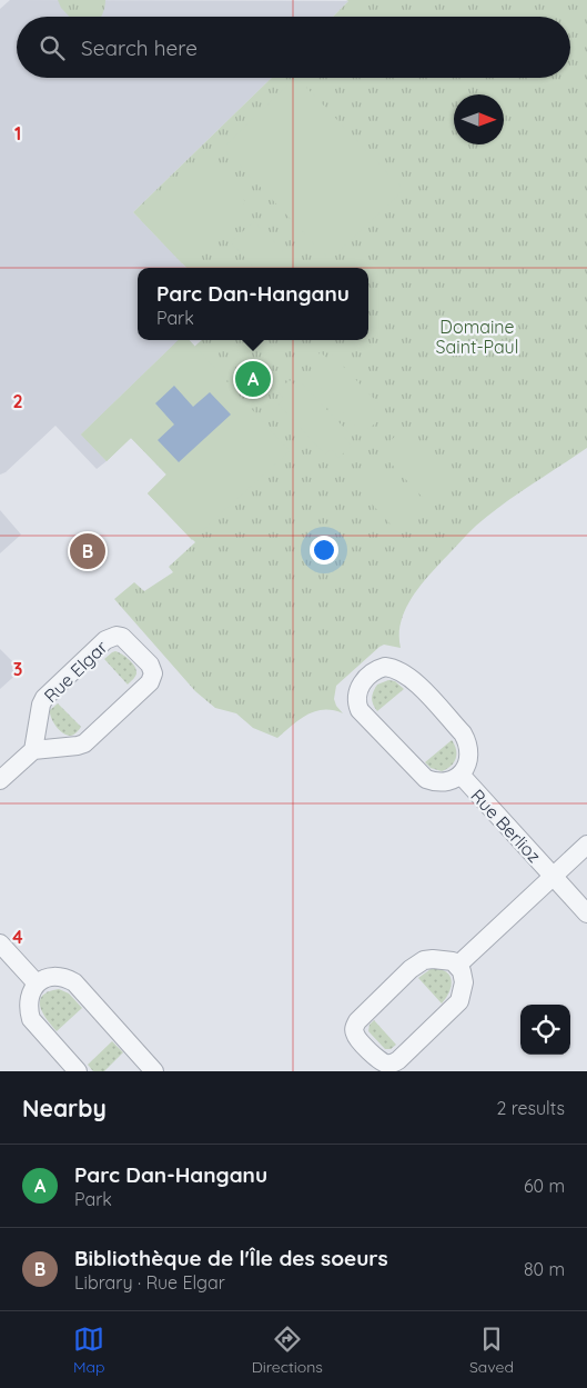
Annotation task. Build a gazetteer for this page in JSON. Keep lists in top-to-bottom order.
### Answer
{
  "streets": {
    "street": ["Rue Elgar", "Rue Berlioz"]
  },
  "parks": ["Domaine Saint-Paul"],
  "north": "right",
  "page": {
    "search": "Search here",
    "popup": ["Parc Dan-Hanganu", "Park"],
    "pins": ["A", "B"],
    "heading": ["Nearby", "2 results"],
    "list": [
      {
        "mark": "A",
        "name": "Parc Dan-Hanganu",
        "note": "Park",
        "value": "60 m"
      },
      {
        "mark": "B",
        "name": "Bibliothèque de l'Île des soeurs",
        "note": "Library · Rue Elgar",
        "value": "80 m"
      }
    ],
    "nav": ["Map", "Directions", "Saved"]
  },
  "grid": {
    "rows": [
      "1",
      "2",
      "3",
      "4"
    ]
  }
}
